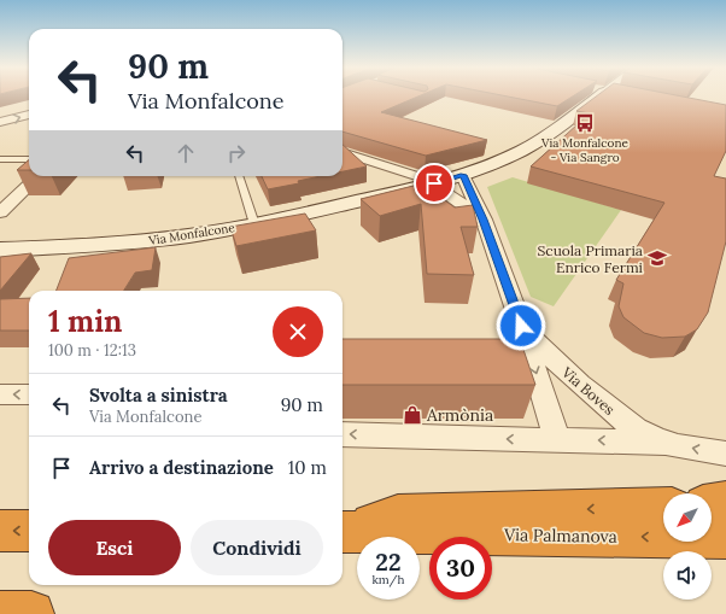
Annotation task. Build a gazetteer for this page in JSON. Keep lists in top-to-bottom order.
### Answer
{
  "streets": {
    "highway": ["Via Palmanova"],
    "street": ["Via Monfalcone", "Via Boves"]
  },
  "crossings": [
    ["Via Monfalcone", "Via Boves"]
  ],
  "places": {
    "bus stop": ["Via Monfalcone - Via Sangro"],
    "school or university": ["Scuola Primaria Enrico Fermi"],
    "shop": ["Armònia"]
  },
  "north": "bottom left",
  "page": {
    "turn": ["90 m", "Via Monfalcone"],
    "heading": ["1 min", "100 m · 12:13"],
    "list": [
      {
        "name": "Svolta a sinistra",
        "note": "Via Monfalcone",
        "value": "90 m"
      },
      {
        "name": "Arrivo a destinazione",
        "value": "10 m"
      }
    ],
    "buttons": ["Esci", "Condividi"],
    "speed": "22 km/h",
    "limit": "30"
  }
}
